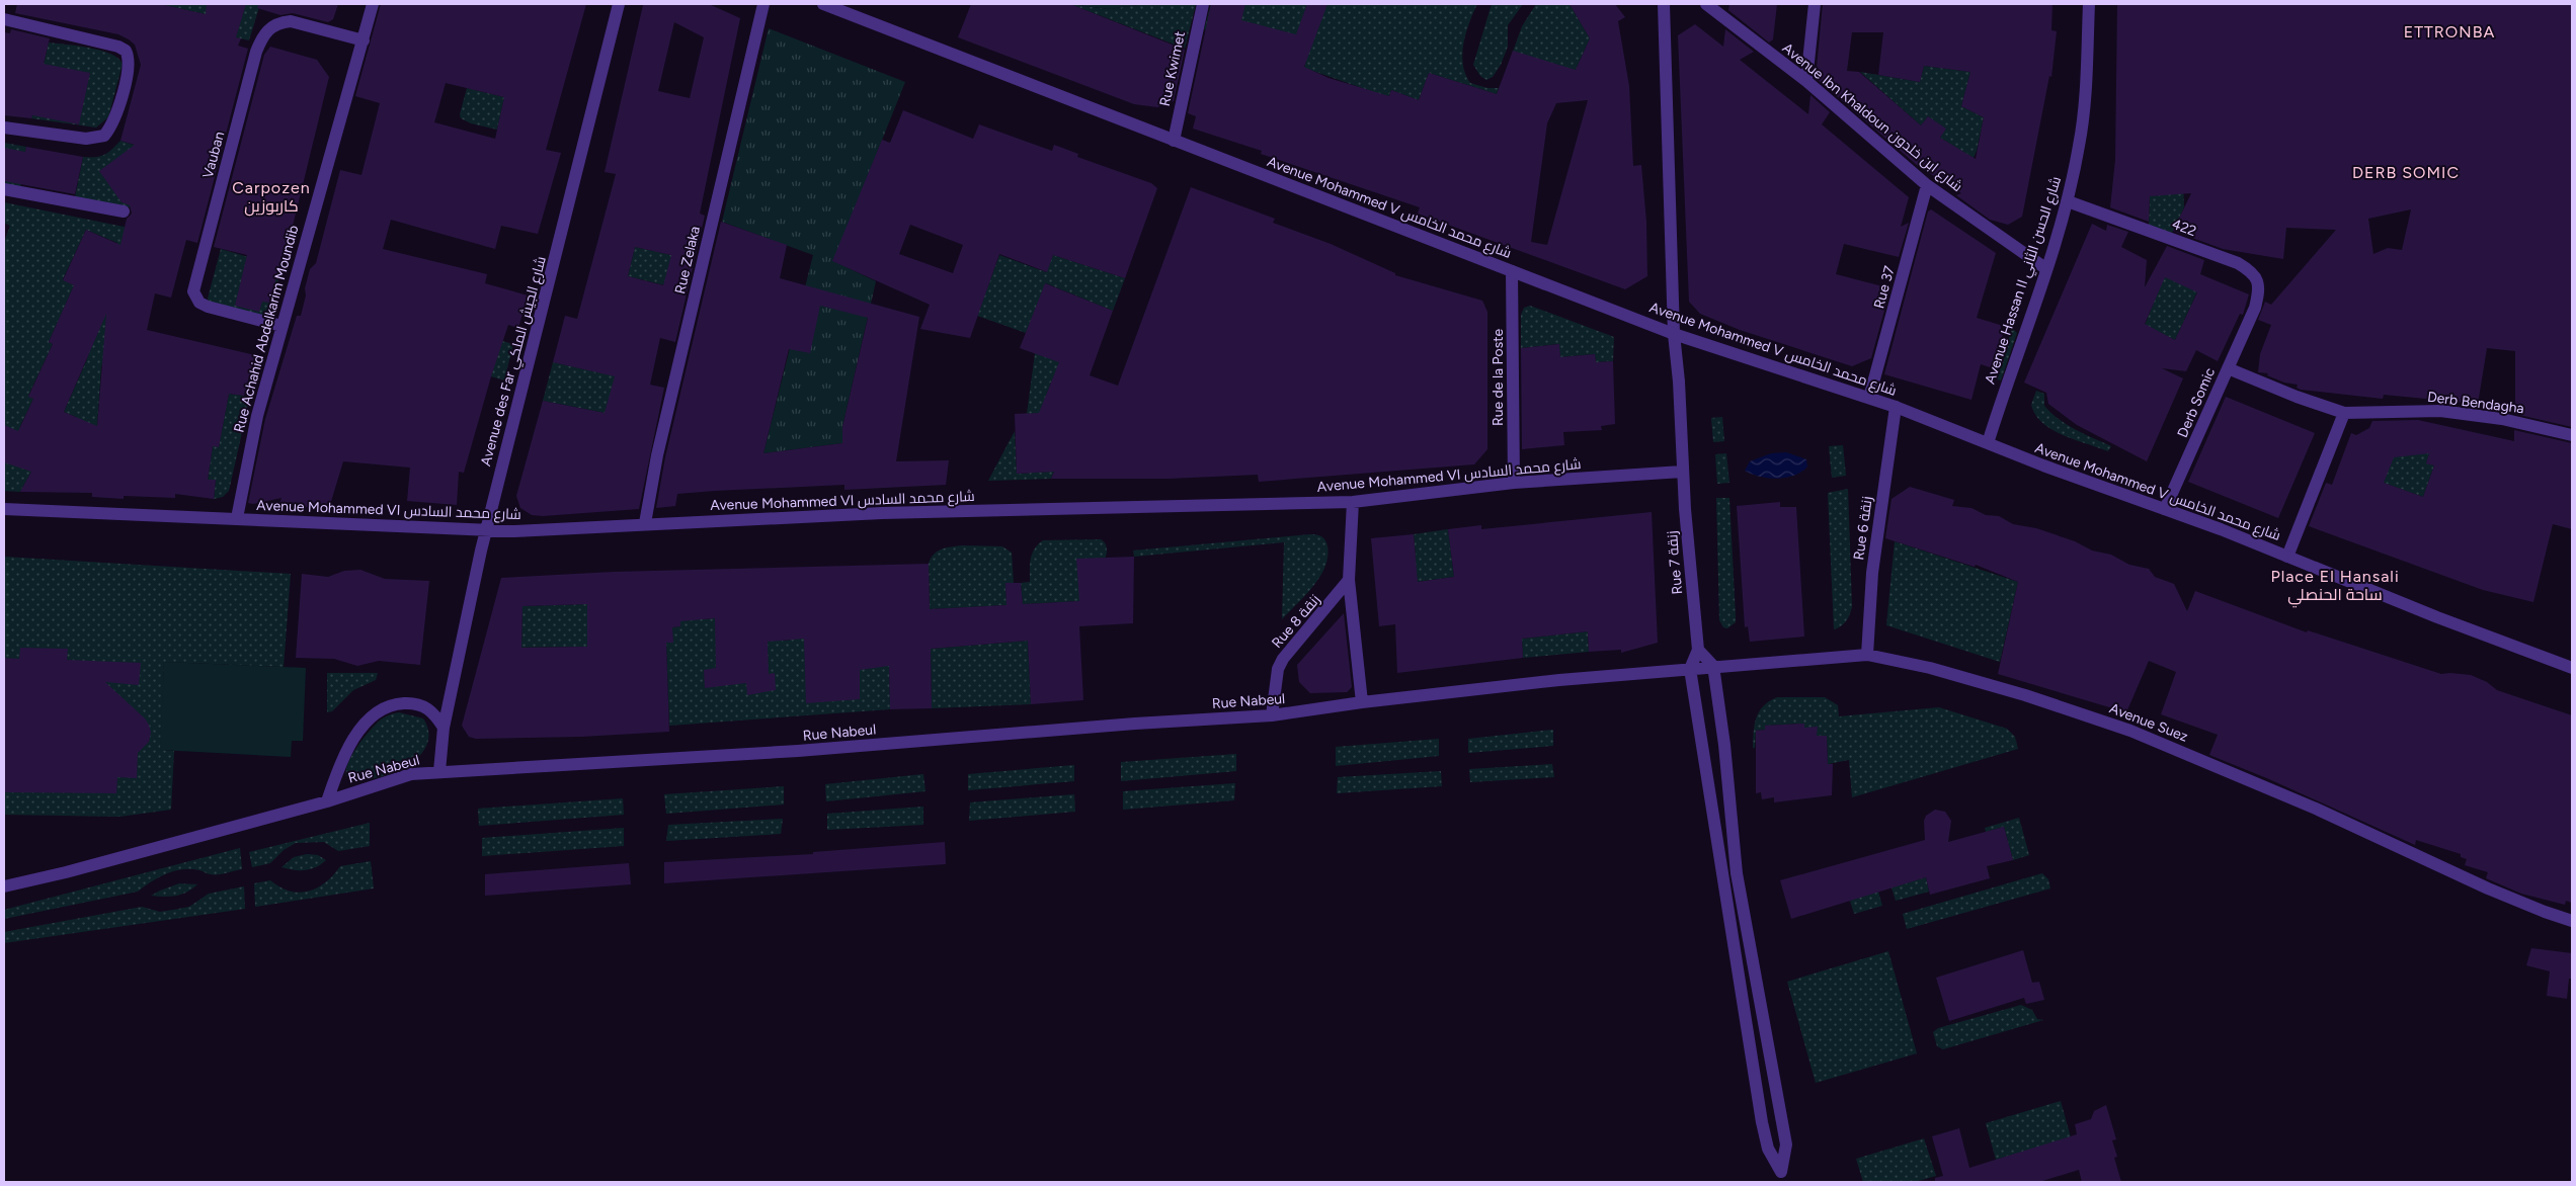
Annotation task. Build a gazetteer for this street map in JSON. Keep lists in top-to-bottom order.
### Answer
{
  "streets": {
    "street": [
      "Rue Kwimet",
      "Avenue Ibn Khaldoun شارع ابن خلدون",
      "Vauban",
      "Avenue Mohammed V شارع محمد الخامس",
      "422",
      "Rue Zelaka",
      "Avenue Hassan II شارع الحسن الثاني",
      "Rue 37",
      "Rue Achahid Abdelkarim Moundib",
      "Avenue des Far شارع الجيش الملكي",
      "Rue de la Poste",
      "Derb Somic",
      "Derb Bendagha",
      "Avenue Mohammed VI شارع محمد السادس",
      "Rue 6 زنقة",
      "Rue 7 زنقة",
      "Rue 8 زنقة",
      "Rue Nabeul",
      "Avenue Suez"
    ]
  },
  "crossings": [
    ["Rue Kwimet", "Avenue Mohammed V شارع محمد الخامس"],
    ["Avenue Ibn Khaldoun شارع ابن خلدون", "Avenue Hassan II شارع الحسن الثاني"],
    ["Avenue Ibn Khaldoun شارع ابن خلدون", "Rue 37"],
    ["Vauban", "Rue Achahid Abdelkarim Moundib"],
    ["Avenue Mohammed V شارع محمد الخامس", "Avenue Hassan II شارع الحسن الثاني"],
    ["Avenue Mohammed V شارع محمد الخامس", "Rue 37"],
    ["Avenue Mohammed V شارع محمد الخامس", "Rue de la Poste"],
    ["Avenue Mohammed V شارع محمد الخامس", "Derb Somic"],
    ["Avenue Mohammed V شارع محمد الخامس", "Rue 6 زنقة"],
    ["Avenue Mohammed V شارع محمد الخامس", "Rue 7 زنقة"],
    ["422", "Avenue Hassan II شارع الحسن الثاني"],
    ["422", "Derb Somic"],
    ["Rue Zelaka", "Avenue Mohammed VI شارع محمد السادس"],
    ["Rue Achahid Abdelkarim Moundib", "Avenue Mohammed VI شارع محمد السادس"],
    ["Avenue des Far شارع الجيش الملكي", "Avenue Mohammed VI شارع محمد السادس"],
    ["Avenue des Far شارع الجيش الملكي", "Rue Nabeul"],
    ["Rue de la Poste", "Avenue Mohammed VI شارع محمد السادس"],
    ["Avenue Mohammed VI شارع محمد السادس", "Rue 7 زنقة"],
    ["Rue 6 زنقة", "Avenue Suez"],
    ["Rue 8 زنقة", "Rue Nabeul"],
    ["Rue Nabeul", "Avenue Suez"]
  ],
  "districts": [
    "ETTRONBA",
    "DERB SOMIC",
    "Carpozen كاربوزين",
    "Place El Hansali ساحة الحنصلي"
  ]
}
